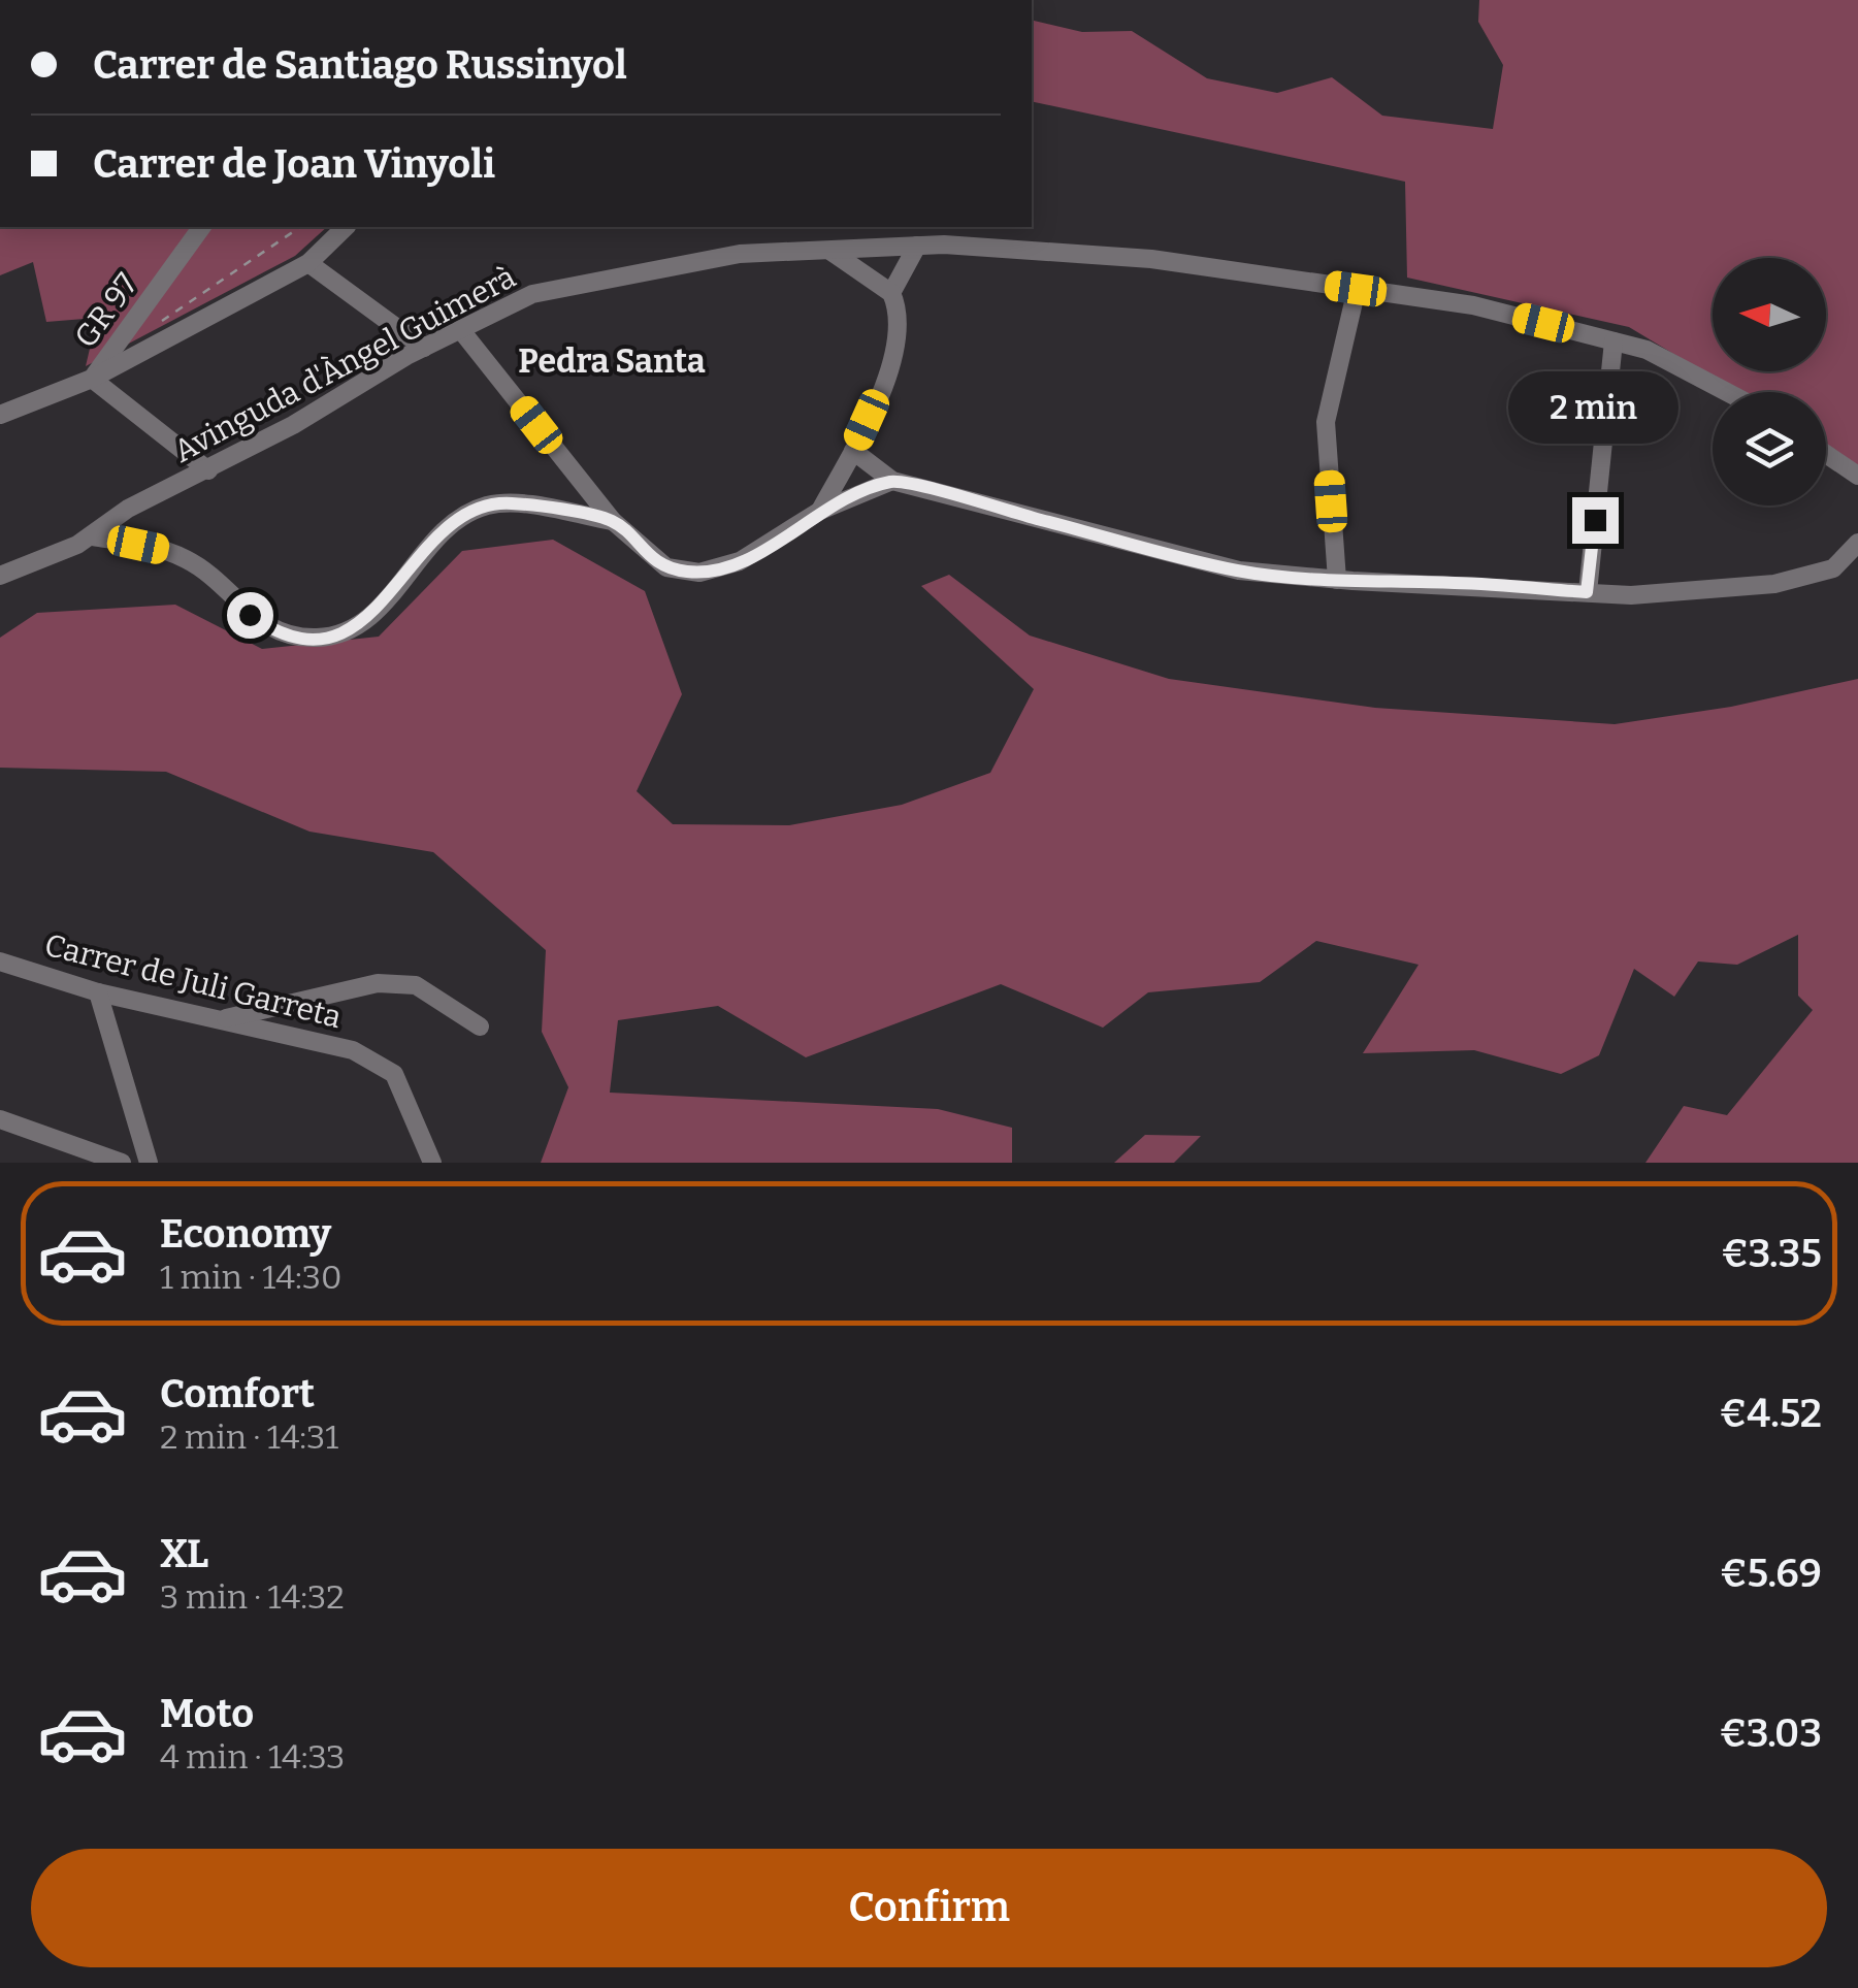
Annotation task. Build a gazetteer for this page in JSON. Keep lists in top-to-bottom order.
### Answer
{
  "streets": {
    "street": ["GR 97", "Avinguda d'Àngel Guimerà", "Carrer de Juli Garreta"]
  },
  "districts": ["Pedra Santa"],
  "north": "left",
  "page": {
    "banner": ["Carrer de Santiago Russinyol", "Carrer de Joan Vinyoli"],
    "bubble": "2 min",
    "list": [
      {
        "name": "Economy",
        "note": "1 min · 14:30",
        "value": "€3.35"
      },
      {
        "name": "Comfort",
        "note": "2 min · 14:31",
        "value": "€4.52"
      },
      {
        "name": "XL",
        "note": "3 min · 14:32",
        "value": "€5.69"
      },
      {
        "name": "Moto",
        "note": "4 min · 14:33",
        "value": "€3.03"
      }
    ],
    "buttons": "Confirm"
  }
}
